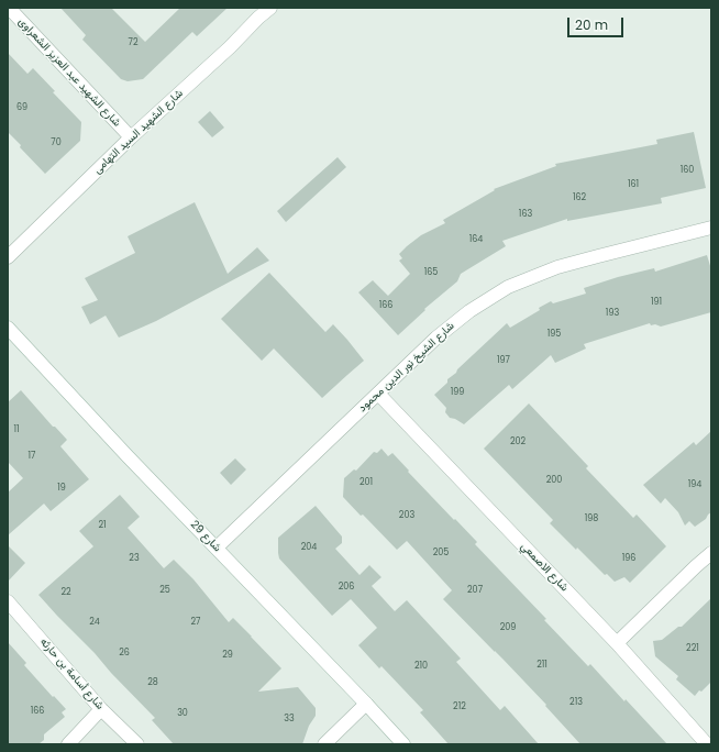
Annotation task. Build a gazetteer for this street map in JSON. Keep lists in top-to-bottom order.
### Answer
{
  "streets": {
    "street": [
      "شارع الشهيد عبد العزيز الشعراوى",
      "شارع الشهيد السيد التهامى",
      "شارع الشيخ نور الدين محمود",
      "شارع 29",
      "شارع الاصمعي",
      "شارع أسامة بن حارثه"
    ]
  },
  "crossings": [
    ["شارع الشهيد عبد العزيز الشعراوى", "شارع الشهيد السيد التهامى"],
    ["شارع الشيخ نور الدين محمود", "شارع 29"],
    ["شارع الشيخ نور الدين محمود", "شارع الاصمعي"]
  ],
  "house_numbers": [
    "72",
    "69",
    "70",
    "160",
    "161",
    "162",
    "163",
    "164",
    "165",
    "191",
    "166",
    "193",
    "195",
    "197",
    "199",
    "11",
    "202",
    "17",
    "200",
    "201",
    "194",
    "19",
    "203",
    "198",
    "21",
    "204",
    "205",
    "23",
    "196",
    "206",
    "25",
    "207",
    "22",
    "24",
    "27",
    "209",
    "221",
    "26",
    "29",
    "211",
    "210",
    "28",
    "213",
    "212",
    "166",
    "30",
    "33"
  ],
  "scale_bar": "20 m"
}
